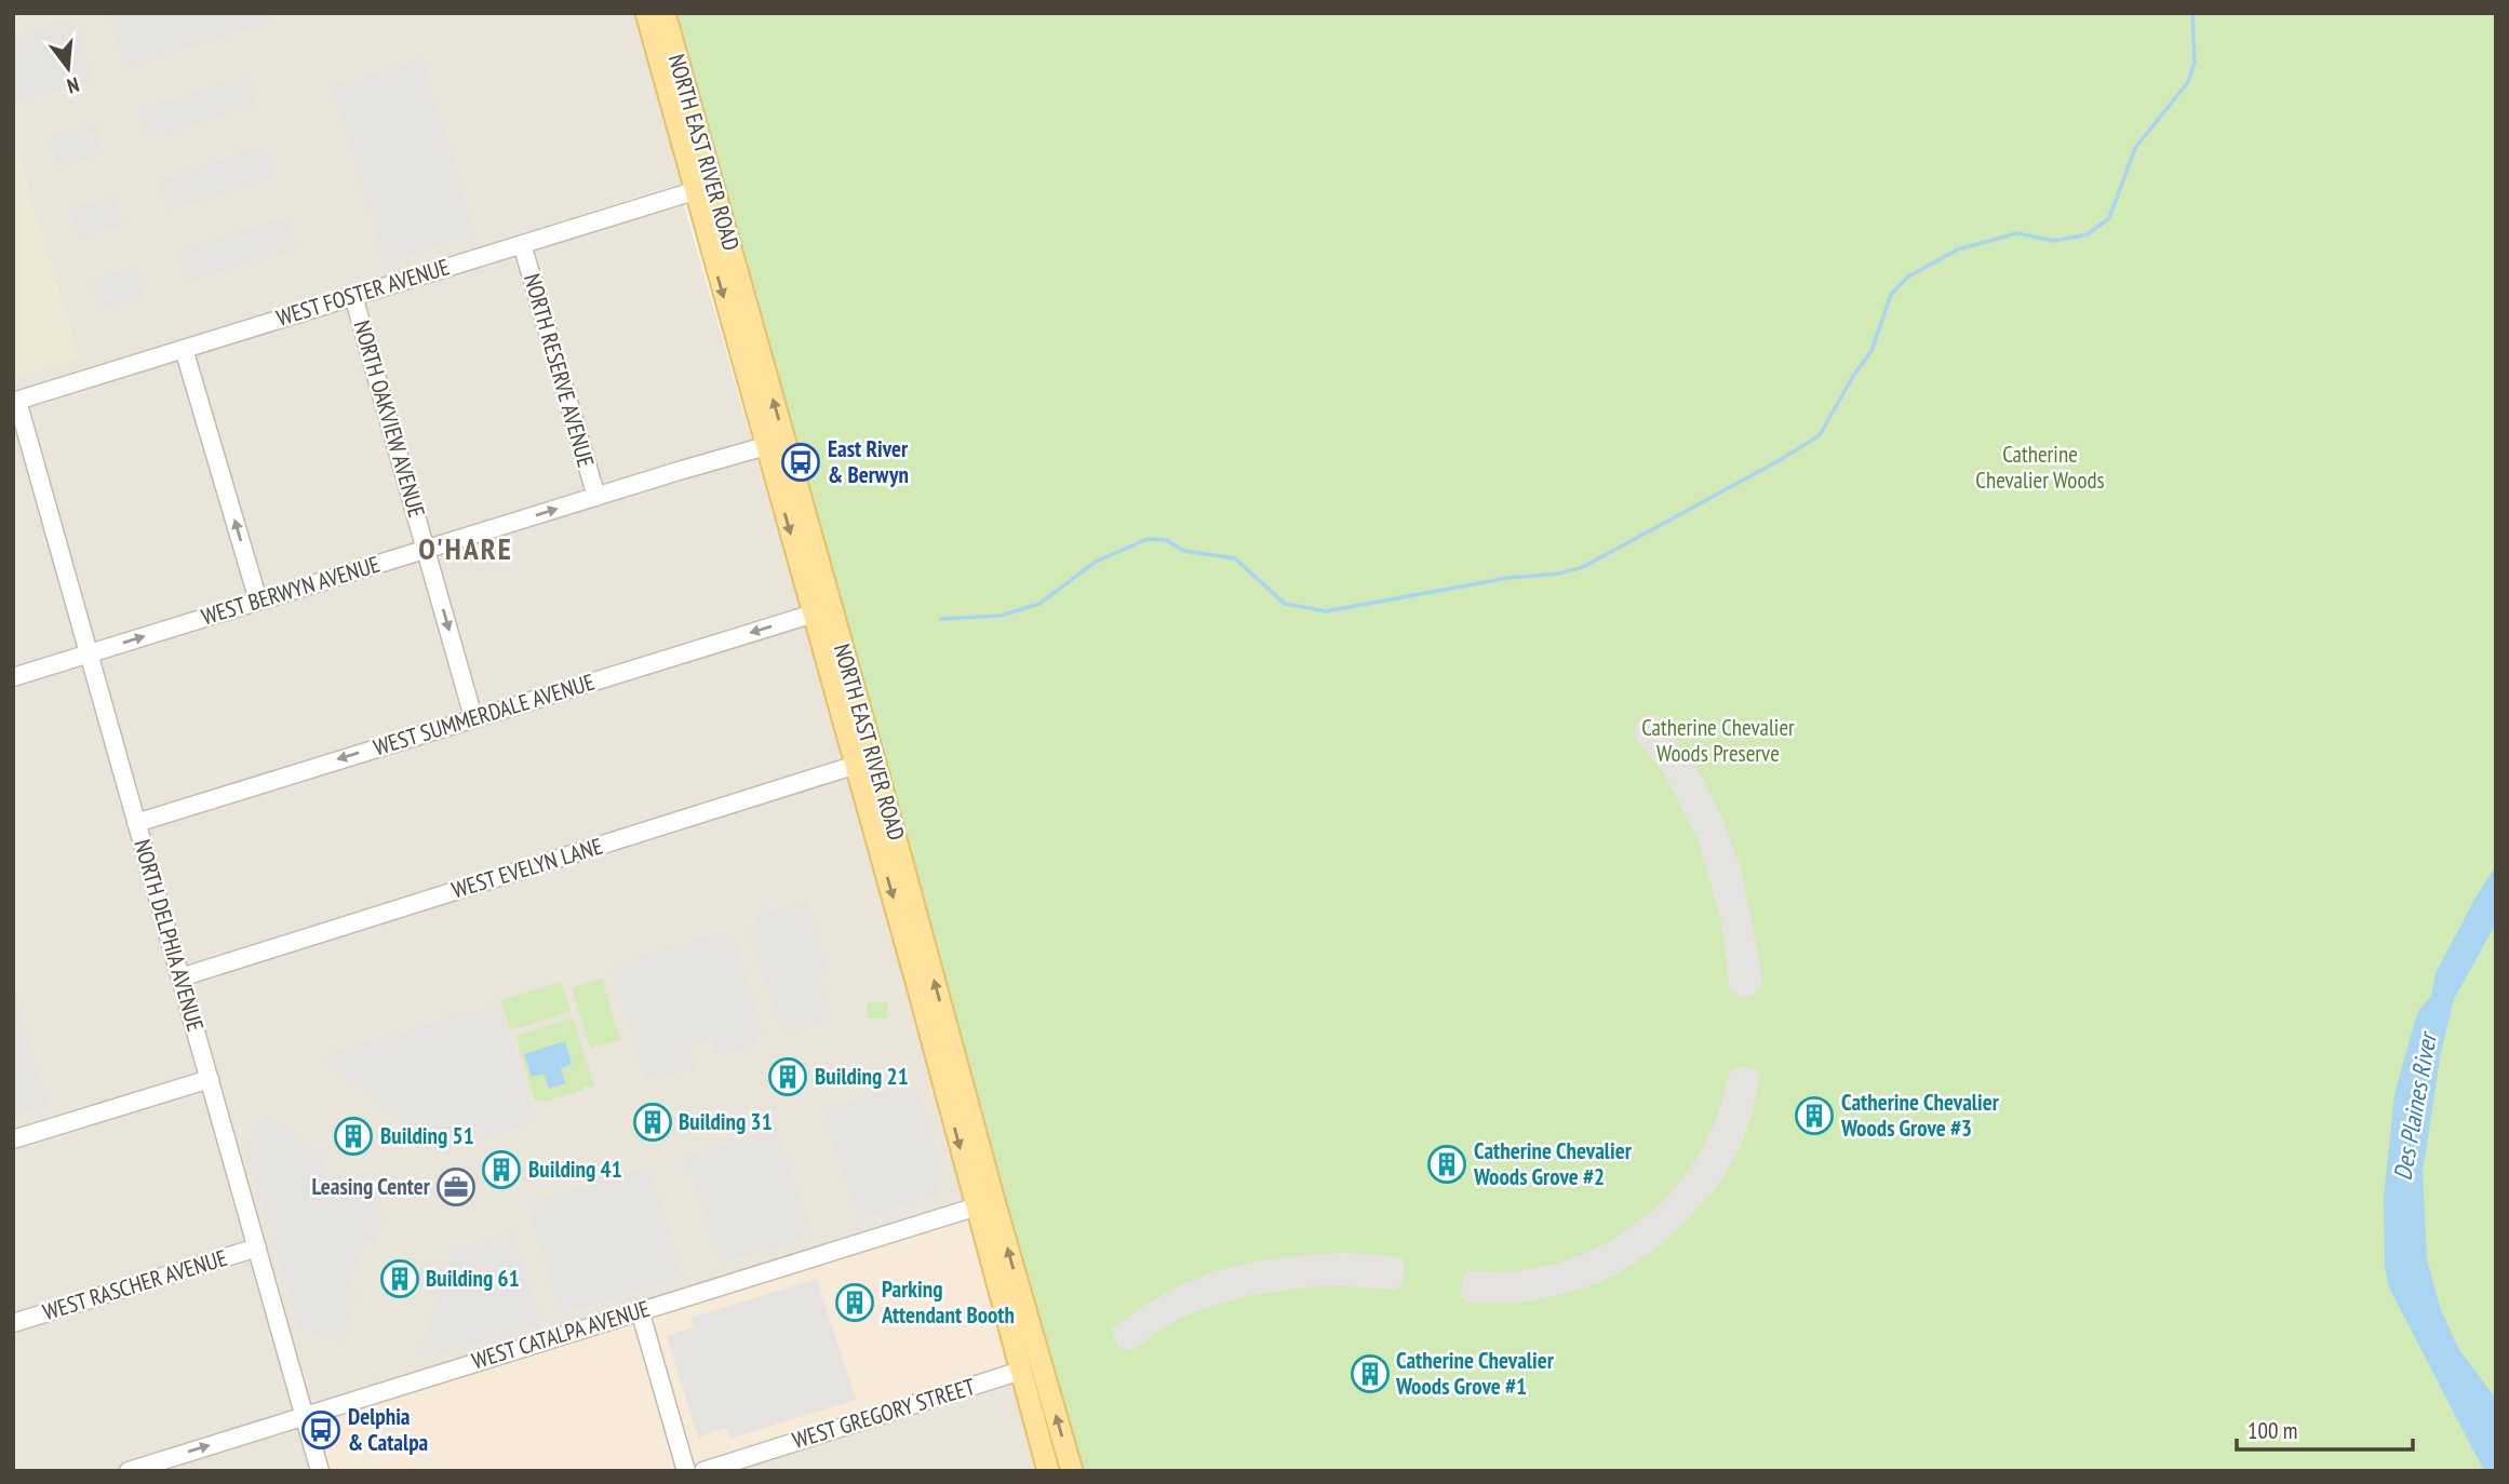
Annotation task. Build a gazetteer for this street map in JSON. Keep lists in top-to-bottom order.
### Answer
{
  "streets": {
    "main road": ["NORTH EAST RIVER ROAD"],
    "street": [
      "WEST FOSTER AVENUE",
      "NORTH RESERVE AVENUE",
      "NORTH OAKVIEW AVENUE",
      "WEST BERWYN AVENUE",
      "WEST SUMMERDALE AVENUE",
      "WEST EVELYN LANE",
      "NORTH DELPHIA AVENUE",
      "WEST RASCHER AVENUE",
      "WEST CATALPA AVENUE",
      "WEST GREGORY STREET"
    ]
  },
  "crossings": [
    ["NORTH EAST RIVER ROAD", "WEST FOSTER AVENUE"],
    ["NORTH EAST RIVER ROAD", "WEST BERWYN AVENUE"],
    ["NORTH EAST RIVER ROAD", "WEST SUMMERDALE AVENUE"],
    ["NORTH EAST RIVER ROAD", "WEST EVELYN LANE"],
    ["NORTH EAST RIVER ROAD", "WEST CATALPA AVENUE"],
    ["NORTH EAST RIVER ROAD", "WEST GREGORY STREET"],
    ["WEST FOSTER AVENUE", "NORTH RESERVE AVENUE"],
    ["WEST FOSTER AVENUE", "NORTH OAKVIEW AVENUE"],
    ["WEST FOSTER AVENUE", "NORTH DELPHIA AVENUE"],
    ["NORTH RESERVE AVENUE", "WEST BERWYN AVENUE"],
    ["NORTH OAKVIEW AVENUE", "WEST BERWYN AVENUE"],
    ["NORTH OAKVIEW AVENUE", "WEST SUMMERDALE AVENUE"],
    ["WEST BERWYN AVENUE", "NORTH DELPHIA AVENUE"],
    ["WEST SUMMERDALE AVENUE", "NORTH DELPHIA AVENUE"],
    ["WEST EVELYN LANE", "NORTH DELPHIA AVENUE"],
    ["NORTH DELPHIA AVENUE", "WEST RASCHER AVENUE"],
    ["NORTH DELPHIA AVENUE", "WEST CATALPA AVENUE"]
  ],
  "one_way": ["NORTH OAKVIEW AVENUE", "WEST BERWYN AVENUE", "WEST SUMMERDALE AVENUE"],
  "districts": ["O'HARE"],
  "water": ["Des Plaines River"],
  "parks": ["Catherine Chevalier Woods", "Catherine Chevalier Woods Preserve"],
  "places": {
    "bus stop": ["East River & Berwyn", "Delphia & Catalpa"],
    "building": [
      "Building 21",
      "Catherine Chevalier Woods Grove #3",
      "Building 31",
      "Building 51",
      "Catherine Chevalier Woods Grove #2",
      "Building 41",
      "Building 61",
      "Parking Attendant Booth",
      "Catherine Chevalier Woods Grove #1"
    ],
    "office": ["Leasing Center"]
  },
  "scale_bar": "100 m",
  "north": "bottom"
}
